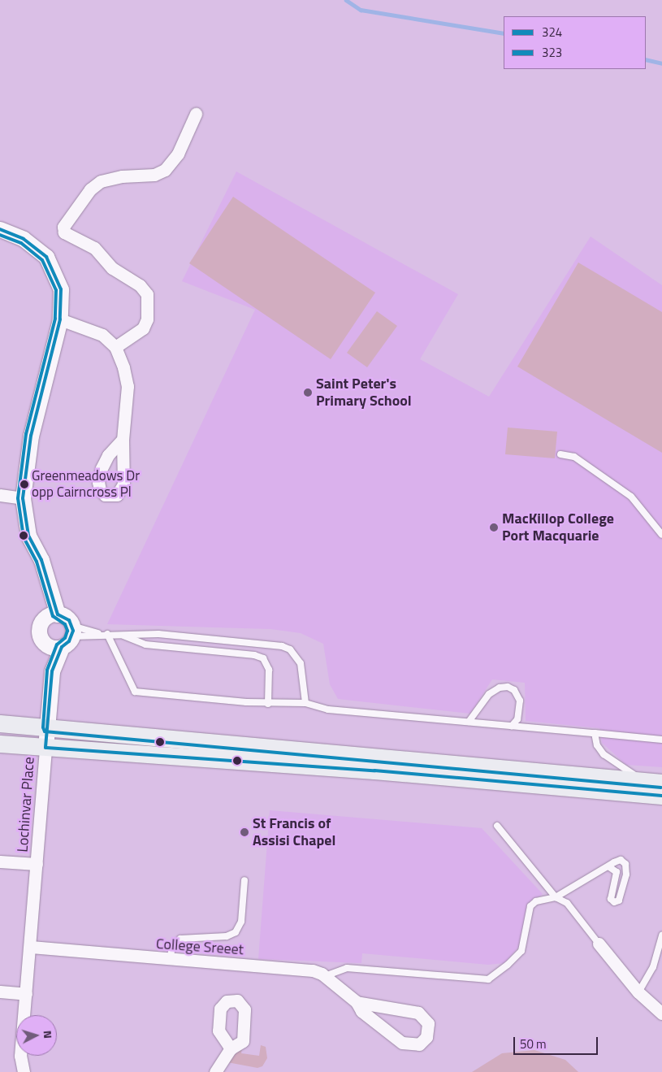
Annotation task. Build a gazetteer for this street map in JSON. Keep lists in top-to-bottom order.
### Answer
{
  "streets": {
    "street": ["Lochinvar Place", "College Sreeet"]
  },
  "crossings": [
    ["Lochinvar Place", "College Sreeet"]
  ],
  "places": [
    "Saint Peter's Primary School",
    "Greenmeadows Dr opp Cairncross Pl",
    "MacKillop College Port Macquarie",
    "St Francis of Assisi Chapel"
  ],
  "lines": ["transit line 324", "transit line 323"],
  "legend": ["324", "323"],
  "scale_bar": "50 m",
  "north": "right"
}
